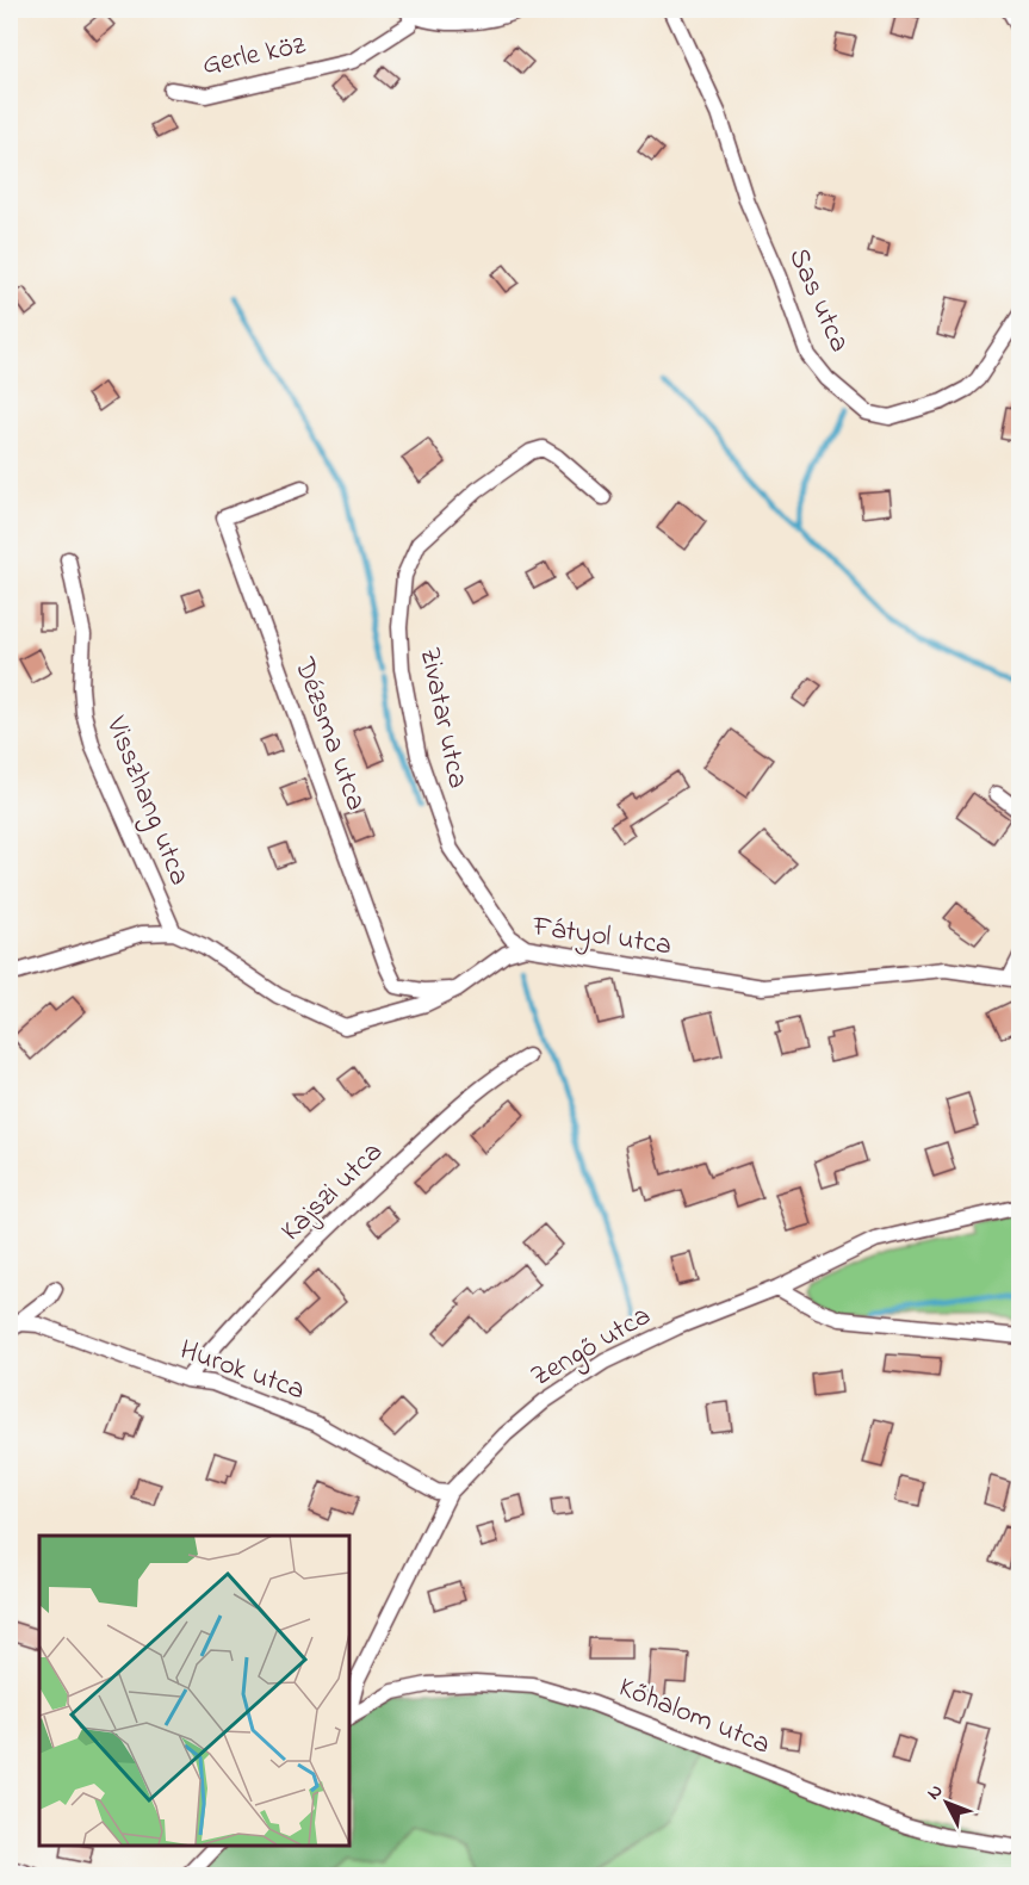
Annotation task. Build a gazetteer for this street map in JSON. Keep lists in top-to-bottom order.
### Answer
{
  "streets": {
    "street": [
      "Gerle köz",
      "Sas utca",
      "Zivatar utca",
      "Dézsma utca",
      "Visszhang utca",
      "Fátyol utca",
      "Kajszi utca",
      "Zengő utca",
      "Hurok utca",
      "Kőhalom utca"
    ]
  },
  "crossings": [
    ["Zivatar utca", "Fátyol utca"],
    ["Dézsma utca", "Fátyol utca"],
    ["Visszhang utca", "Fátyol utca"],
    ["Kajszi utca", "Hurok utca"],
    ["Zengő utca", "Hurok utca"],
    ["Zengő utca", "Kőhalom utca"]
  ],
  "north": "top left"
}
